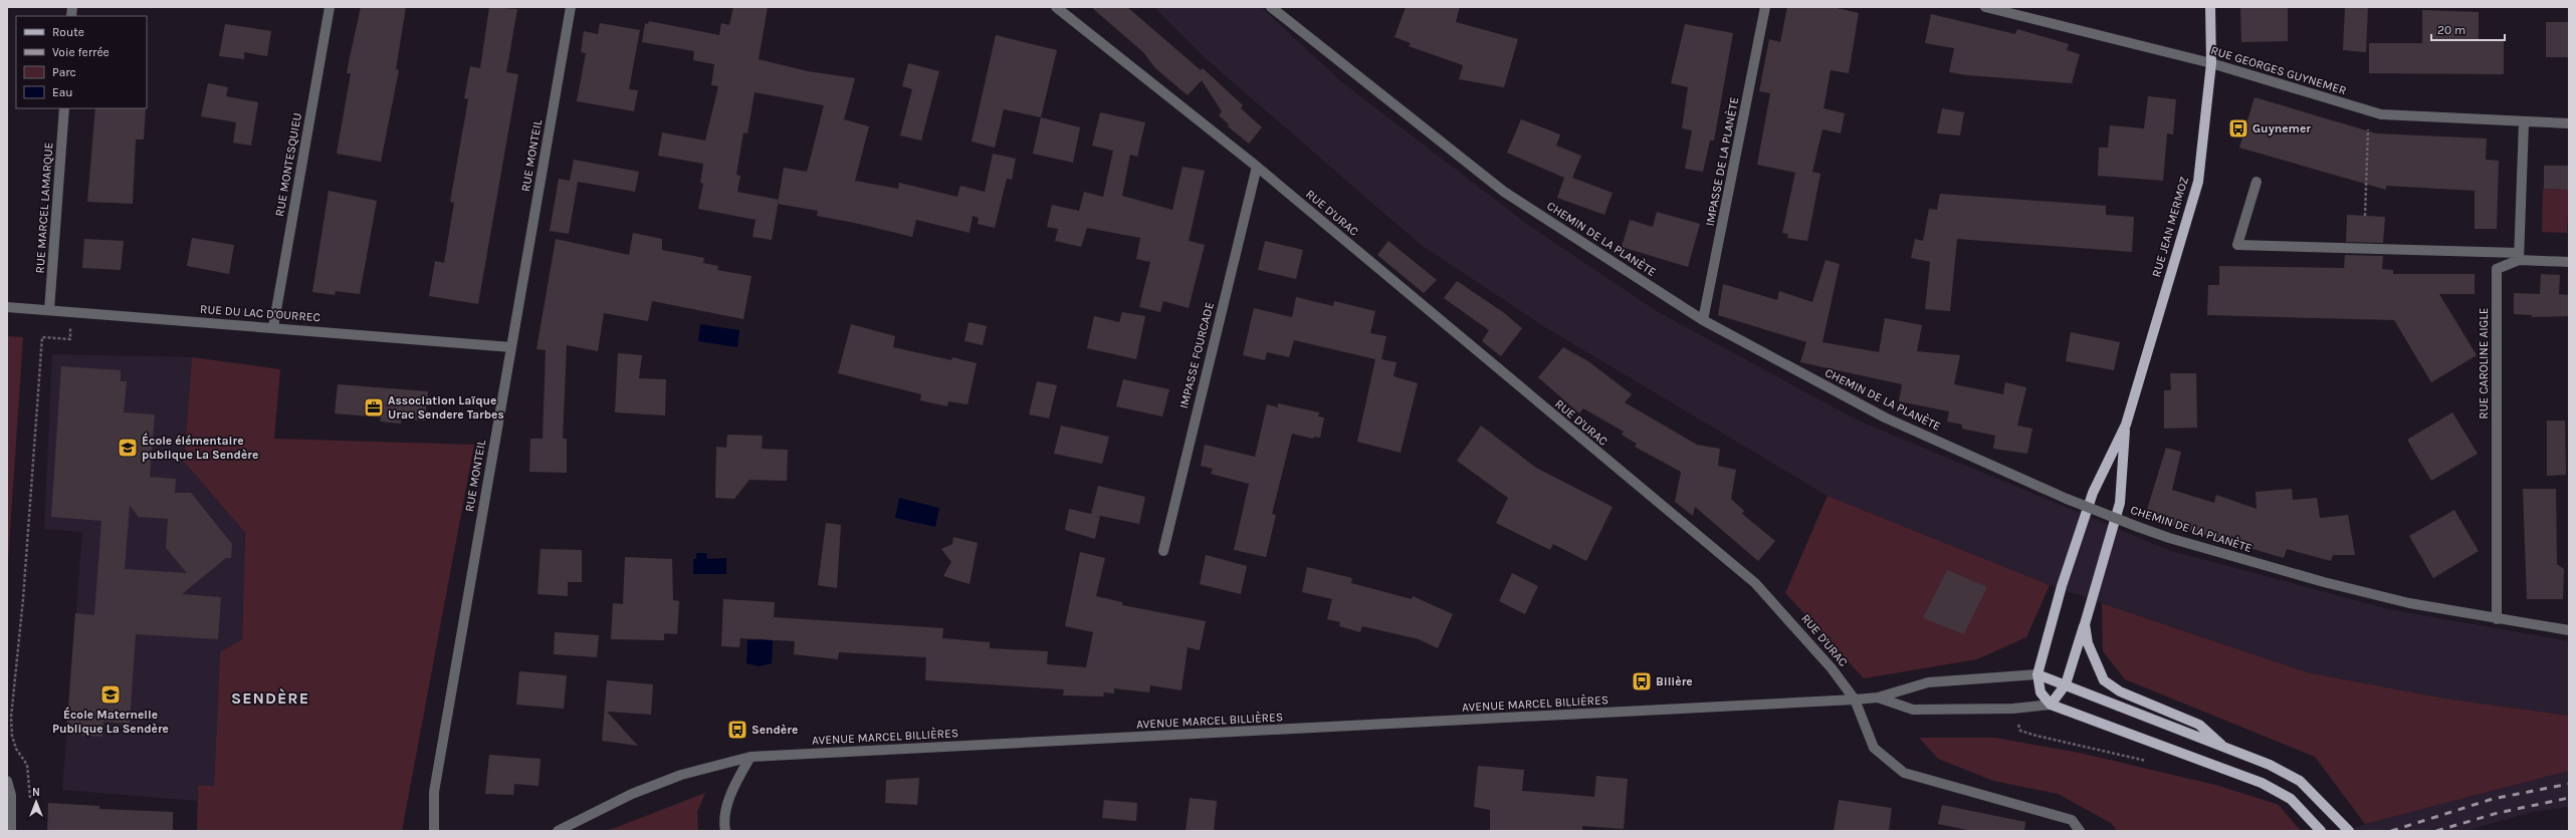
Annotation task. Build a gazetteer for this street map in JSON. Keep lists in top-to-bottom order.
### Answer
{
  "streets": {
    "main road": ["RUE JEAN MERMOZ"],
    "street": [
      "RUE GEORGES GUYNEMER",
      "RUE MONTEIL",
      "IMPASSE DE LA PLANÈTE",
      "RUE MONTESQUIEU",
      "RUE MARCEL LAMARQUE",
      "RUE D'URAC",
      "CHEMIN DE LA PLANÈTE",
      "RUE DU LAC D'OURREC",
      "IMPASSE FOURCADE",
      "RUE CAROLINE AIGLE",
      "AVENUE MARCEL BILLIÈRES"
    ]
  },
  "crossings": [
    ["RUE GEORGES GUYNEMER", "RUE JEAN MERMOZ"],
    ["RUE MONTEIL", "RUE DU LAC D'OURREC"],
    ["IMPASSE DE LA PLANÈTE", "CHEMIN DE LA PLANÈTE"],
    ["RUE MONTESQUIEU", "RUE DU LAC D'OURREC"],
    ["RUE MARCEL LAMARQUE", "RUE DU LAC D'OURREC"],
    ["RUE D'URAC", "IMPASSE FOURCADE"],
    ["RUE D'URAC", "AVENUE MARCEL BILLIÈRES"],
    ["CHEMIN DE LA PLANÈTE", "RUE CAROLINE AIGLE"]
  ],
  "districts": ["SENDÈRE"],
  "places": {
    "bus stop": ["Guynemer", "Bilière", "Sendère"],
    "office": ["Association Laïque Urac Sendere Tarbes"],
    "school or university": ["École élémentaire publique La Sendère", "École Maternelle Publique La Sendère"]
  },
  "legend": [
    "Route",
    "Voie ferrée",
    "Parc",
    "Eau"
  ],
  "scale_bar": "20 m",
  "north": "top"
}
